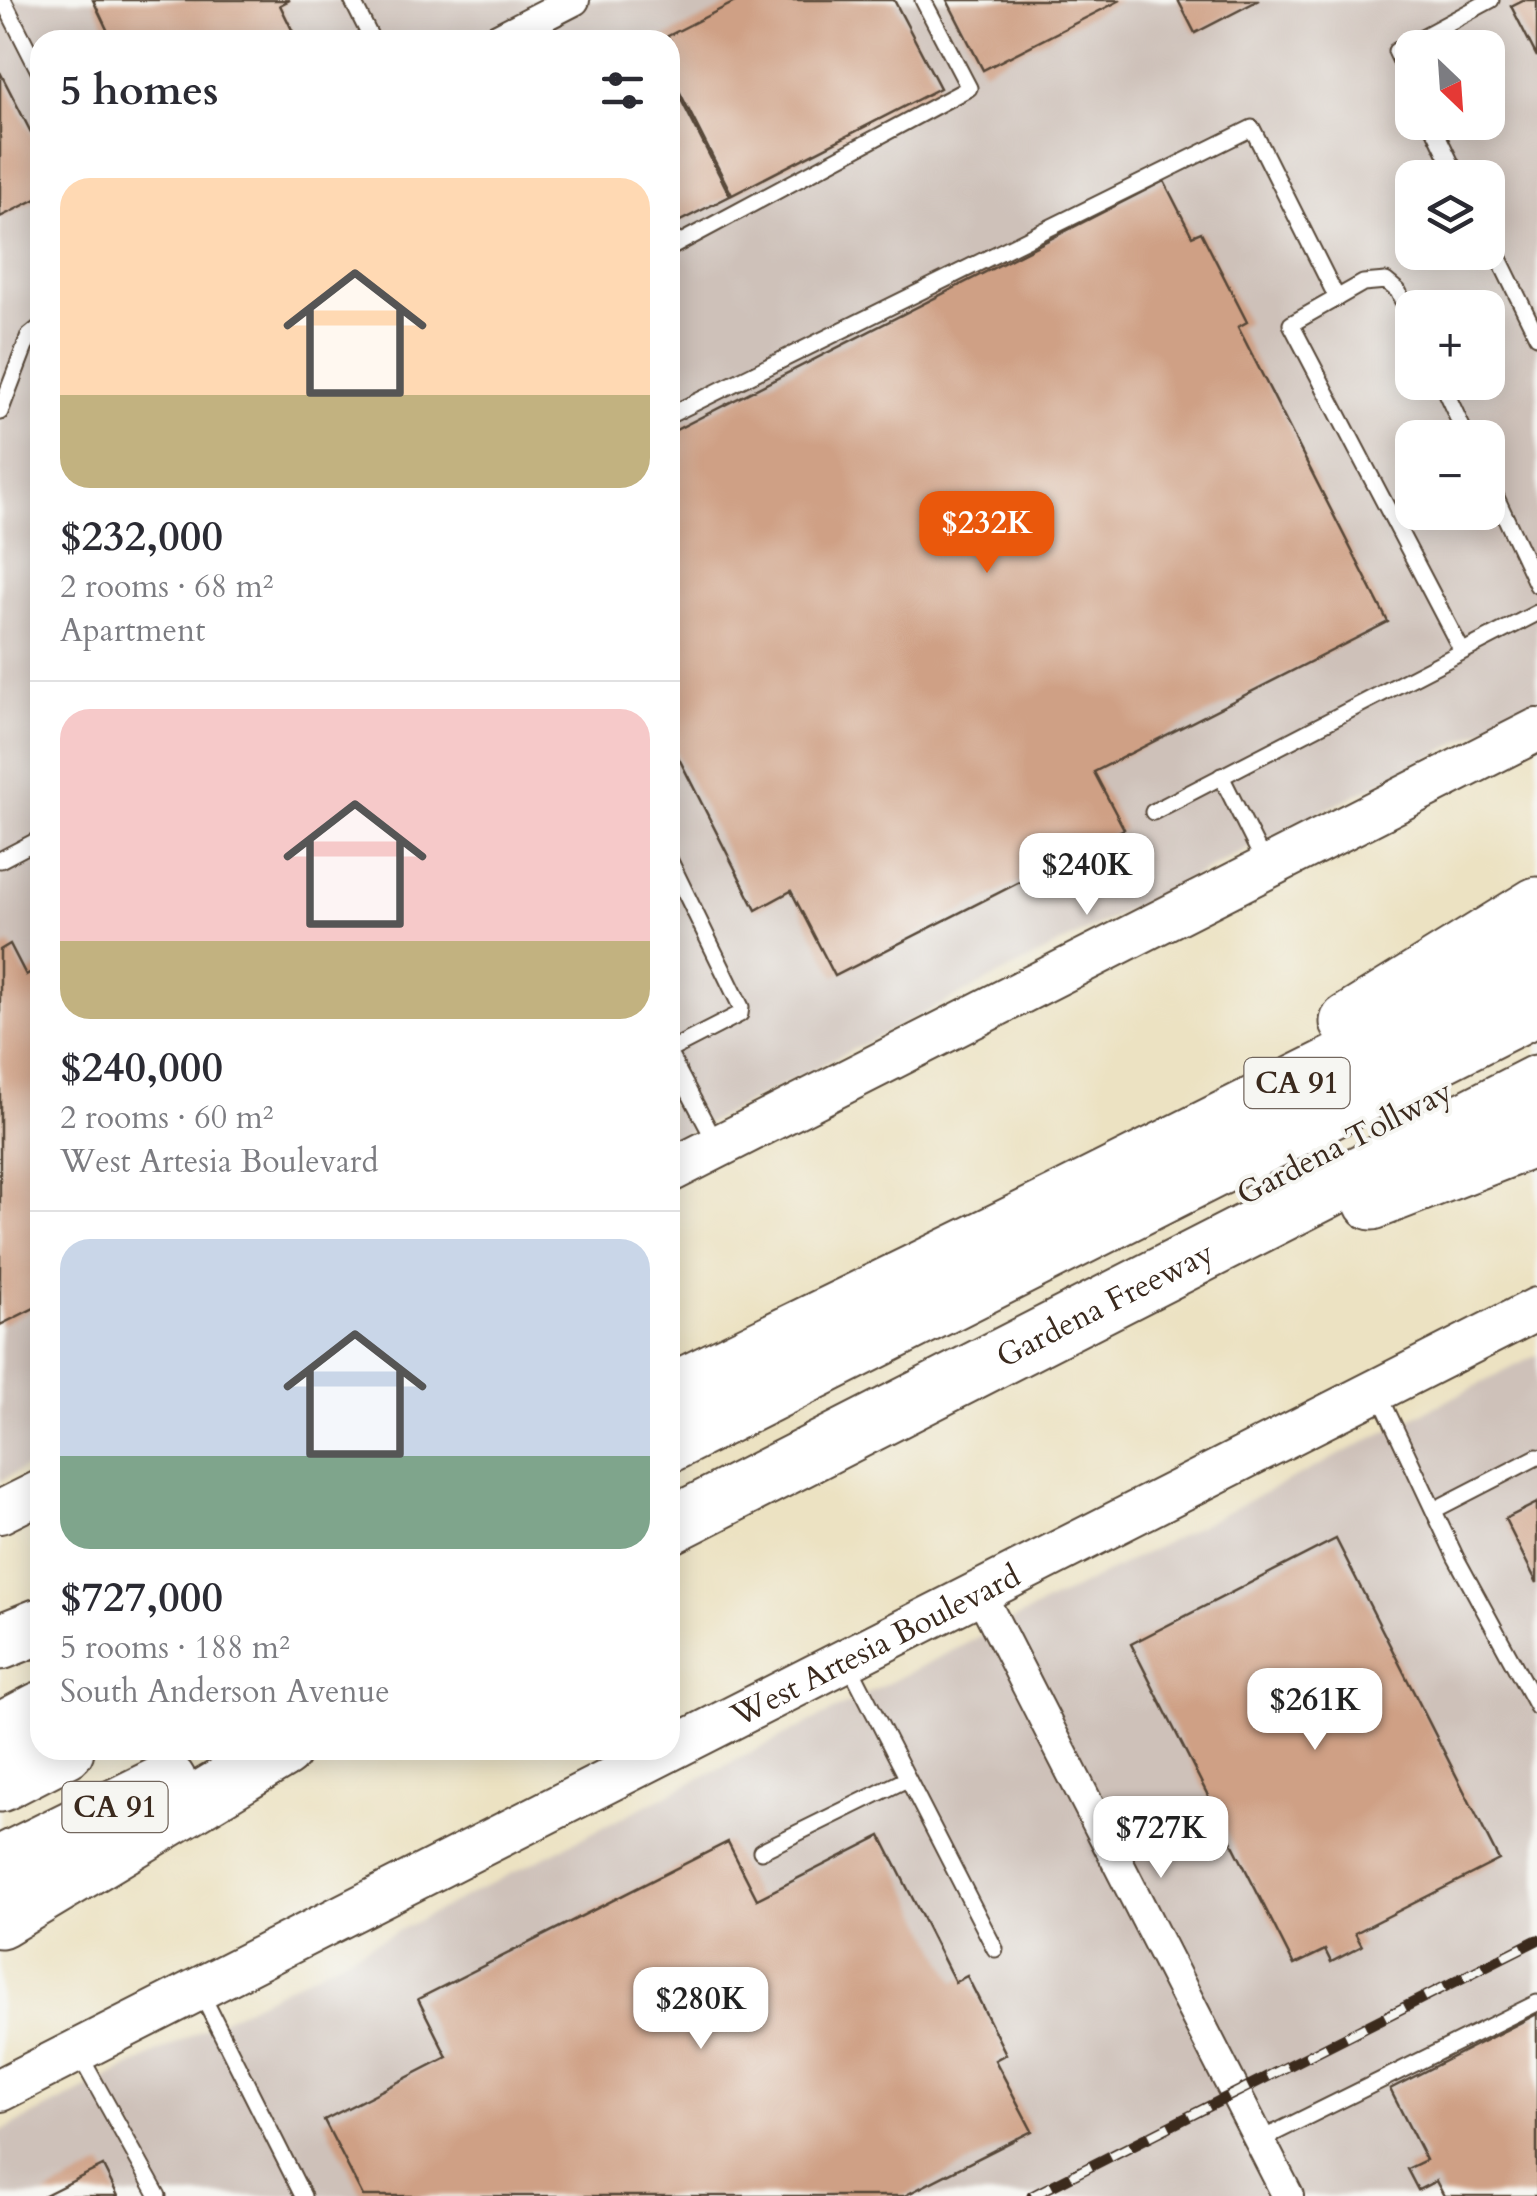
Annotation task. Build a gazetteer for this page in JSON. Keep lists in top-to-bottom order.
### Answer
{
  "streets": {
    "highway": ["CA 91", "Gardena Tollway", "Gardena Freeway"],
    "main road": ["West Artesia Boulevard"]
  },
  "north": "bottom right",
  "page": {
    "map_buttons": ["+", "−"],
    "heading": "5 homes",
    "list": [
      {
        "name": "$232,000",
        "note": "2 rooms · 68 m² · Apartment"
      },
      {
        "name": "$240,000",
        "note": "2 rooms · 60 m² · West Artesia Boulevard"
      },
      {
        "name": "$727,000",
        "note": "5 rooms · 188 m² · South Anderson Avenue"
      }
    ],
    "price": [
      "$232K",
      "$240K",
      "$261K",
      "$727K",
      "$280K"
    ]
  }
}
